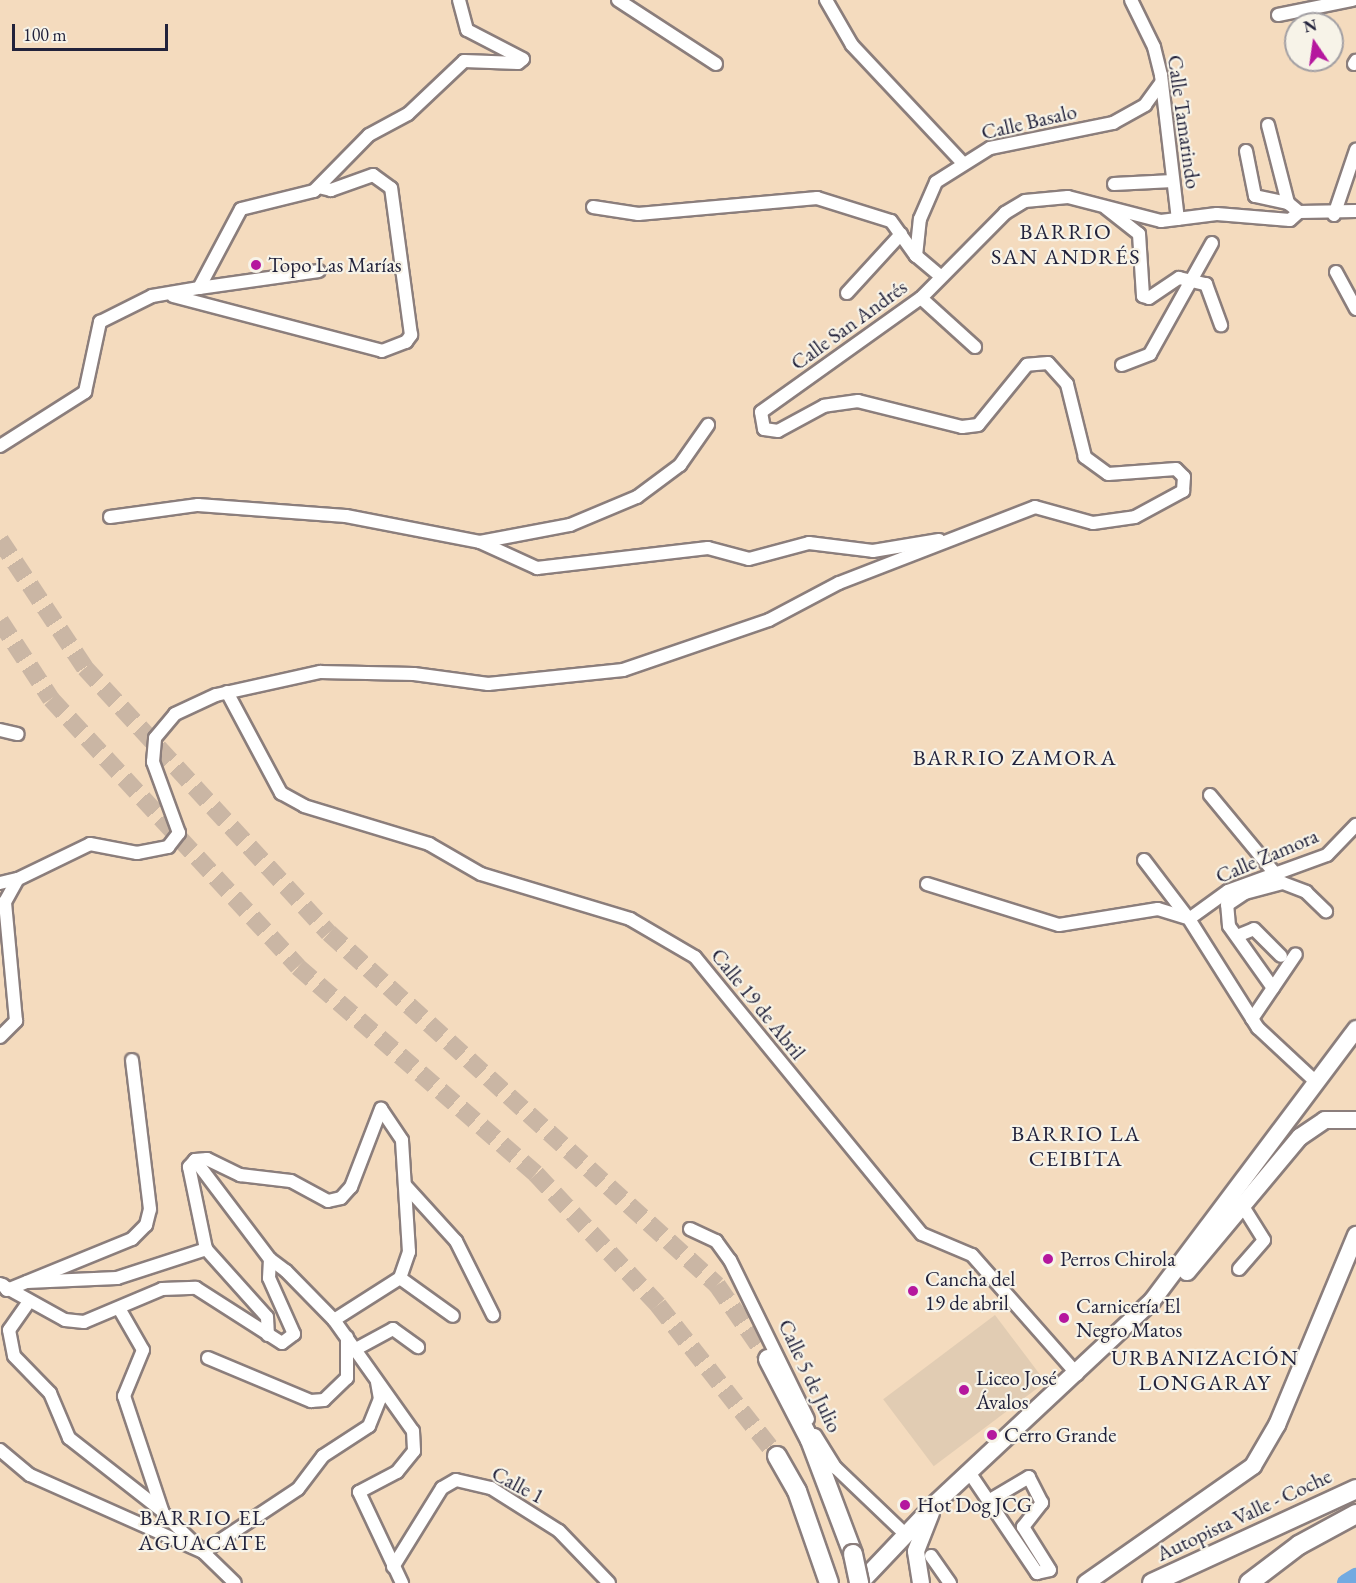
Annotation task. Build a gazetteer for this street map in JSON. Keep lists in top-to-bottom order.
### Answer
{
  "streets": {
    "highway": ["Autopista Valle - Coche"],
    "street": [
      "Calle Basalo",
      "Calle Tamarindo",
      "Calle San Andrés",
      "Calle Zamora",
      "Calle 19 de Abril",
      "Calle 5 de Julio",
      "Calle 1"
    ]
  },
  "crossings": [
    ["Calle Basalo", "Calle Tamarindo"],
    ["Calle Tamarindo", "Calle San Andrés"]
  ],
  "districts": [
    "BARRIO SAN ANDRÉS",
    "BARRIO ZAMORA",
    "BARRIO LA CEIBITA",
    "URBANIZACIÓN LONGARAY",
    "BARRIO EL AGUACATE"
  ],
  "places": [
    "Topo Las Marías",
    "Perros Chirola",
    "Cancha del 19 de abril",
    "Carnicería El Negro Matos",
    "Liceo José Ávalos",
    "Cerro Grande",
    "Hot Dog JCG"
  ],
  "scale_bar": "100 m",
  "north": "top"
}
